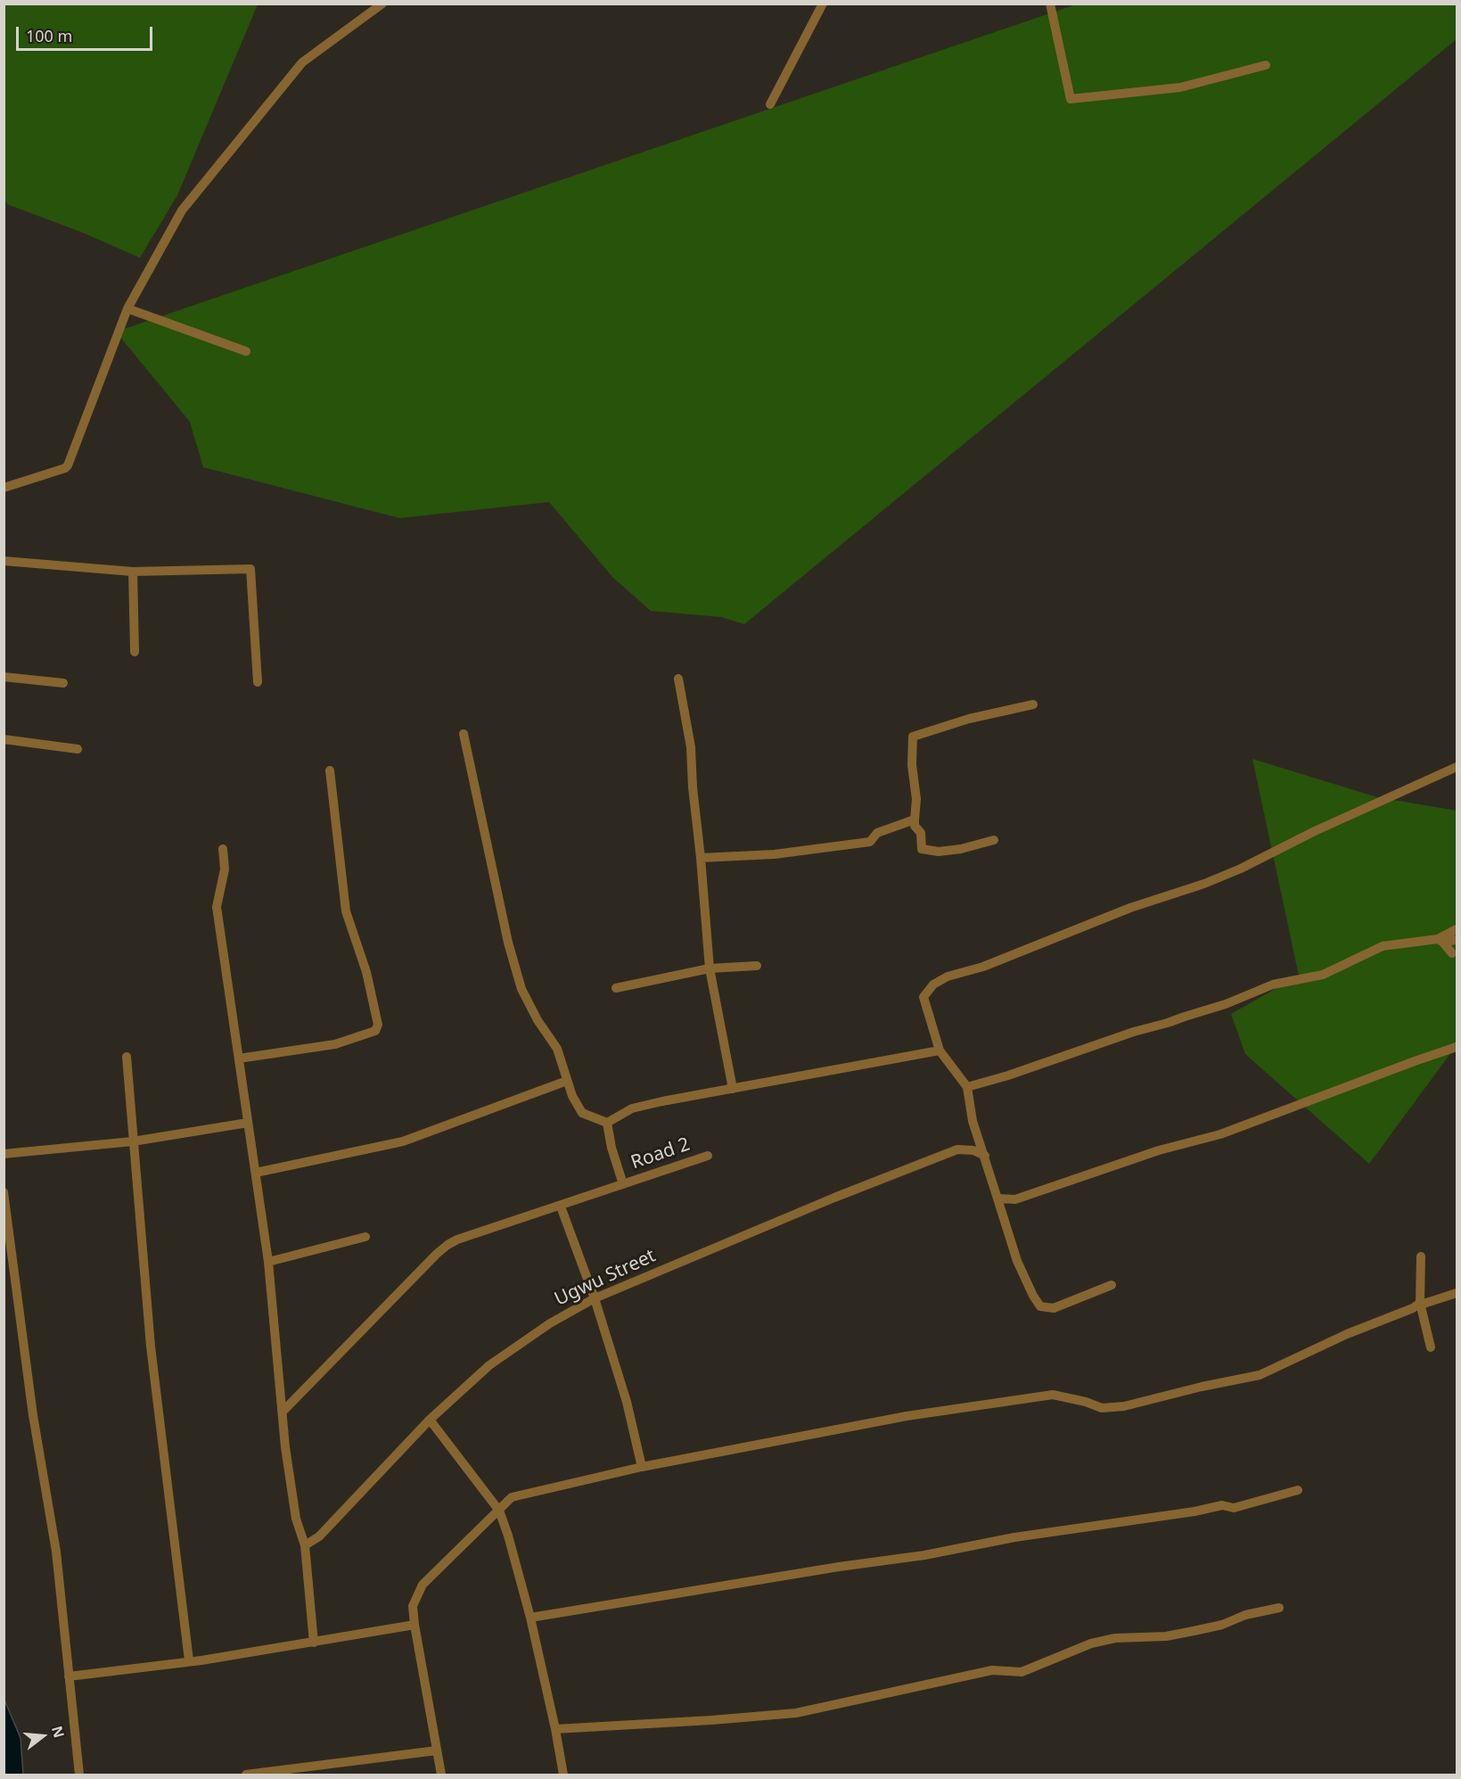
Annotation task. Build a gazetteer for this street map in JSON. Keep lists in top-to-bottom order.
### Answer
{
  "streets": {
    "street": ["Road 2", "Ugwu Street"]
  },
  "scale_bar": "100 m",
  "north": "right"
}
